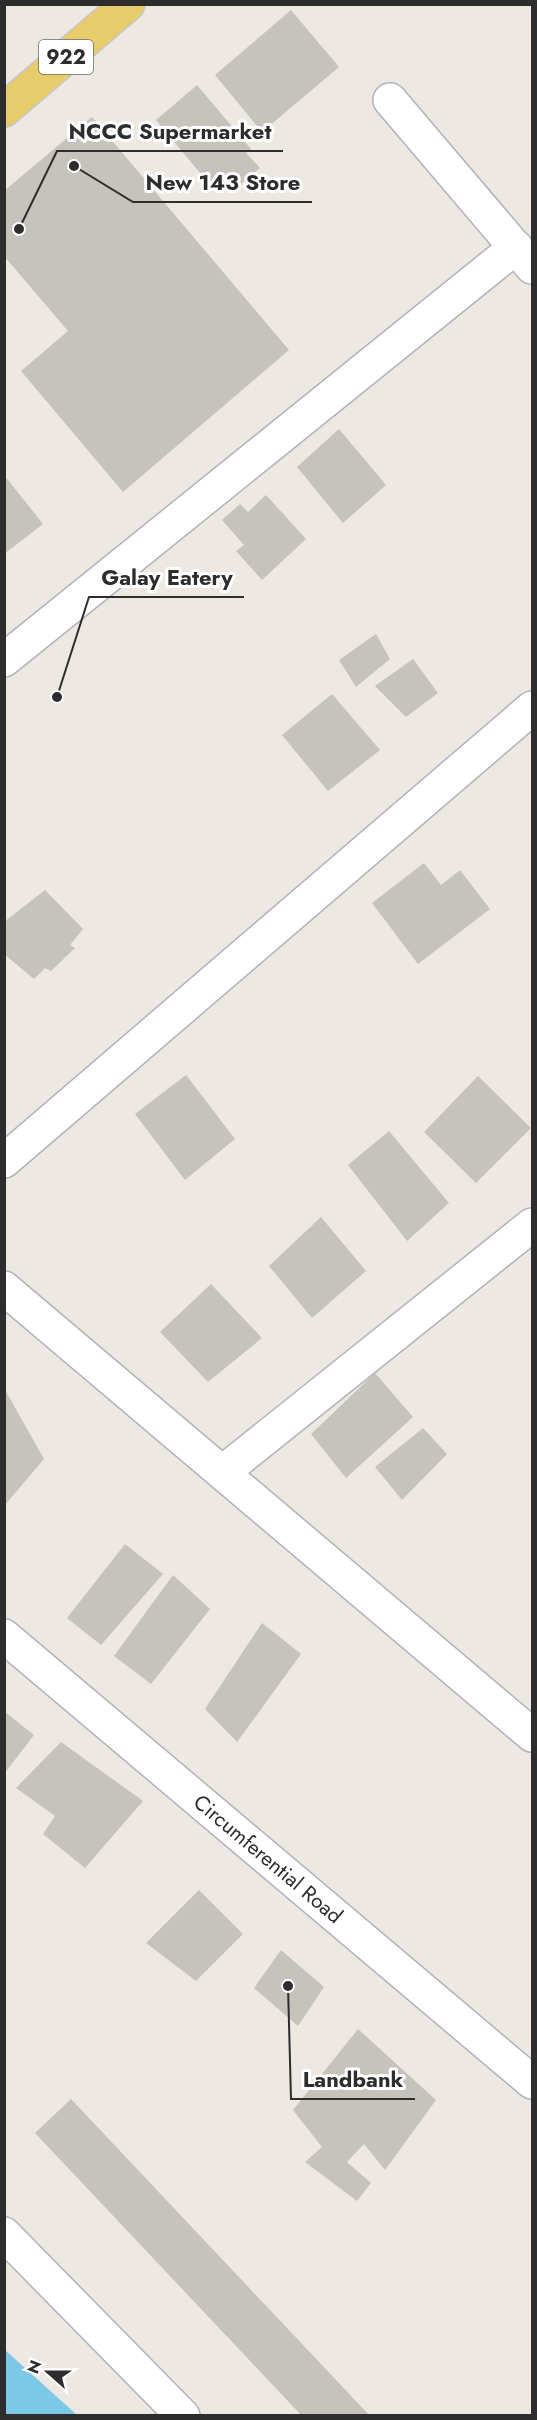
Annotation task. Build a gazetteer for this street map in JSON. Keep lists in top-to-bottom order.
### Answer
{
  "streets": {
    "main road": ["922"],
    "street": ["Circumferential Road"]
  },
  "places": [
    "New 143 Store",
    "NCCC Supermarket",
    "Galay Eatery",
    "Landbank"
  ],
  "north": "left"
}
